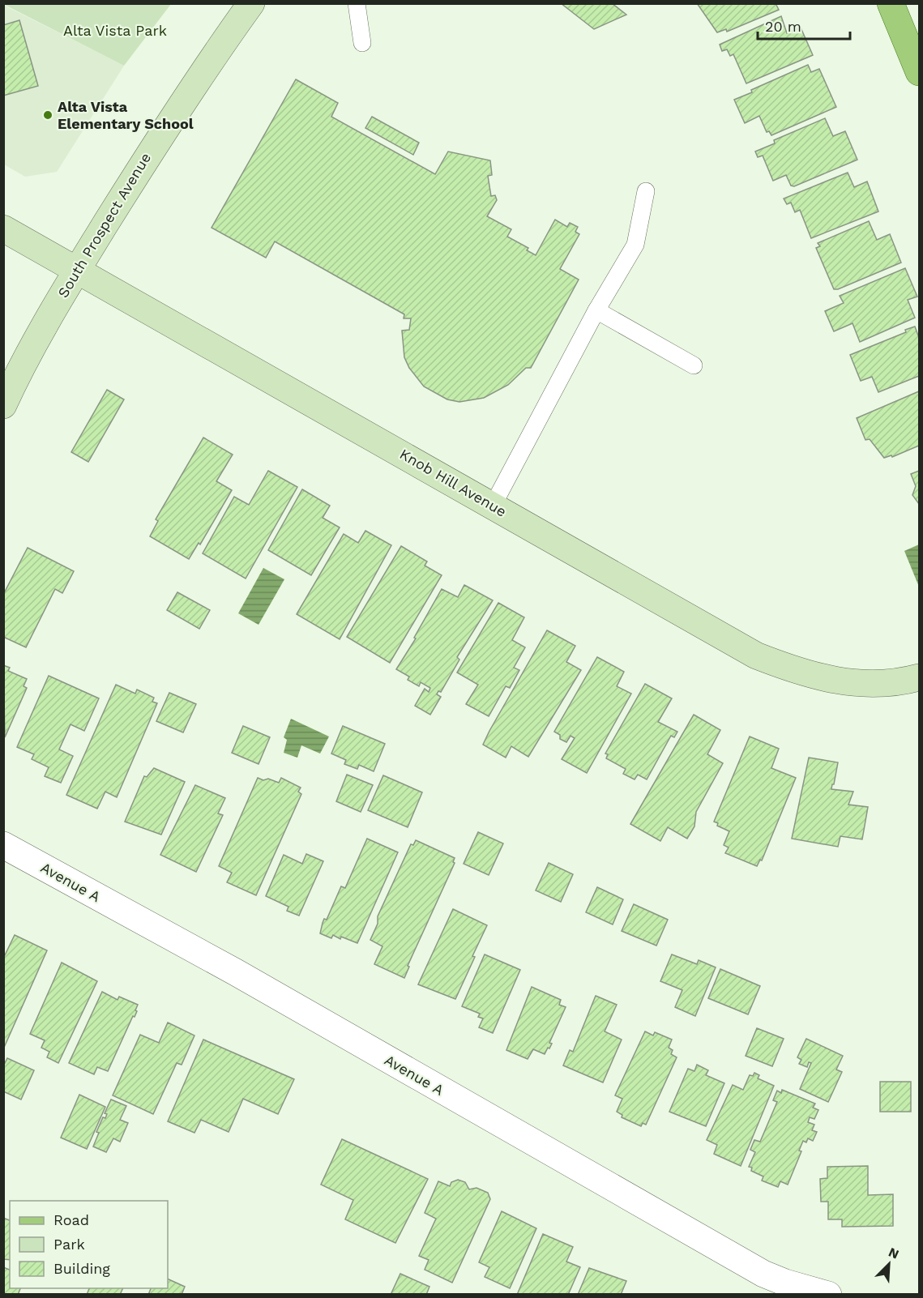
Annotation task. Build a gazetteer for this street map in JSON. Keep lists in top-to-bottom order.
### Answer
{
  "streets": {
    "street": ["South Prospect Avenue", "Knob Hill Avenue", "Avenue A"]
  },
  "crossings": [
    ["South Prospect Avenue", "Knob Hill Avenue"]
  ],
  "parks": ["Alta Vista Park"],
  "places": ["Alta Vista Elementary School"],
  "legend": ["Road", "Park", "Building"],
  "scale_bar": "20 m",
  "north": "top right"
}
